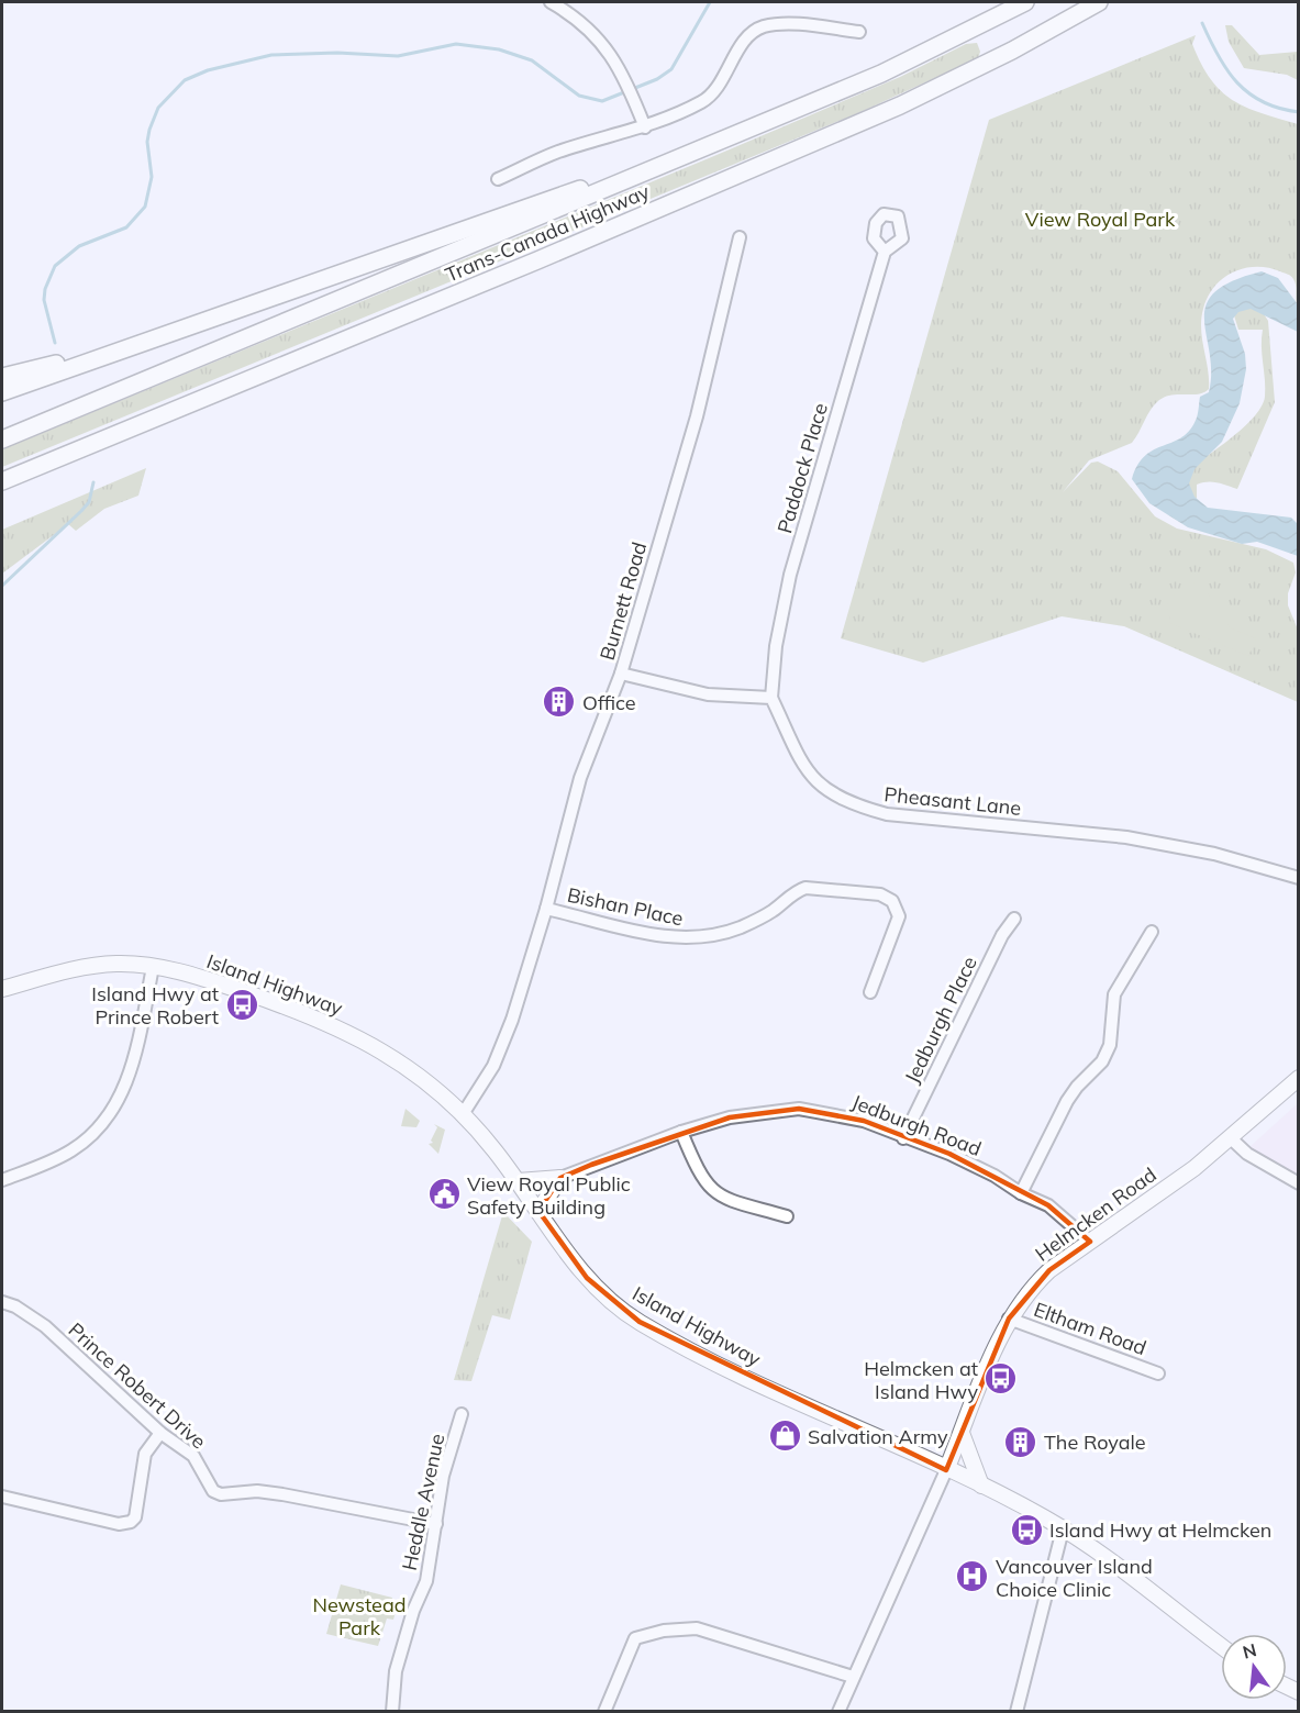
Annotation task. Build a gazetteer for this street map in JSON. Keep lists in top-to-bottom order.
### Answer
{
  "streets": {
    "highway": ["Trans-Canada Highway"],
    "main road": ["Island Highway", "Helmcken Road"],
    "street": [
      "Paddock Place",
      "Burnett Road",
      "Pheasant Lane",
      "Bishan Place",
      "Jedburgh Place",
      "Jedburgh Road",
      "Eltham Road",
      "Prince Robert Drive",
      "Heddle Avenue"
    ]
  },
  "crossings": [
    ["Paddock Place", "Pheasant Lane"],
    ["Burnett Road", "Bishan Place"],
    ["Burnett Road", "Island Highway"],
    ["Island Highway", "Helmcken Road"],
    ["Jedburgh Place", "Jedburgh Road"],
    ["Jedburgh Road", "Helmcken Road"],
    ["Helmcken Road", "Eltham Road"],
    ["Prince Robert Drive", "Heddle Avenue"]
  ],
  "parks": ["View Royal Park", "Newstead Park"],
  "places": {
    "building": ["Office", "The Royale"],
    "bus stop": ["Island Hwy at Prince Robert", "Helmcken at Island Hwy", "Island Hwy at Helmcken"],
    "public building": ["View Royal Public Safety Building"],
    "shop": ["Salvation Army"],
    "hospital": ["Vancouver Island Choice Clinic"]
  },
  "north": "top"
}
